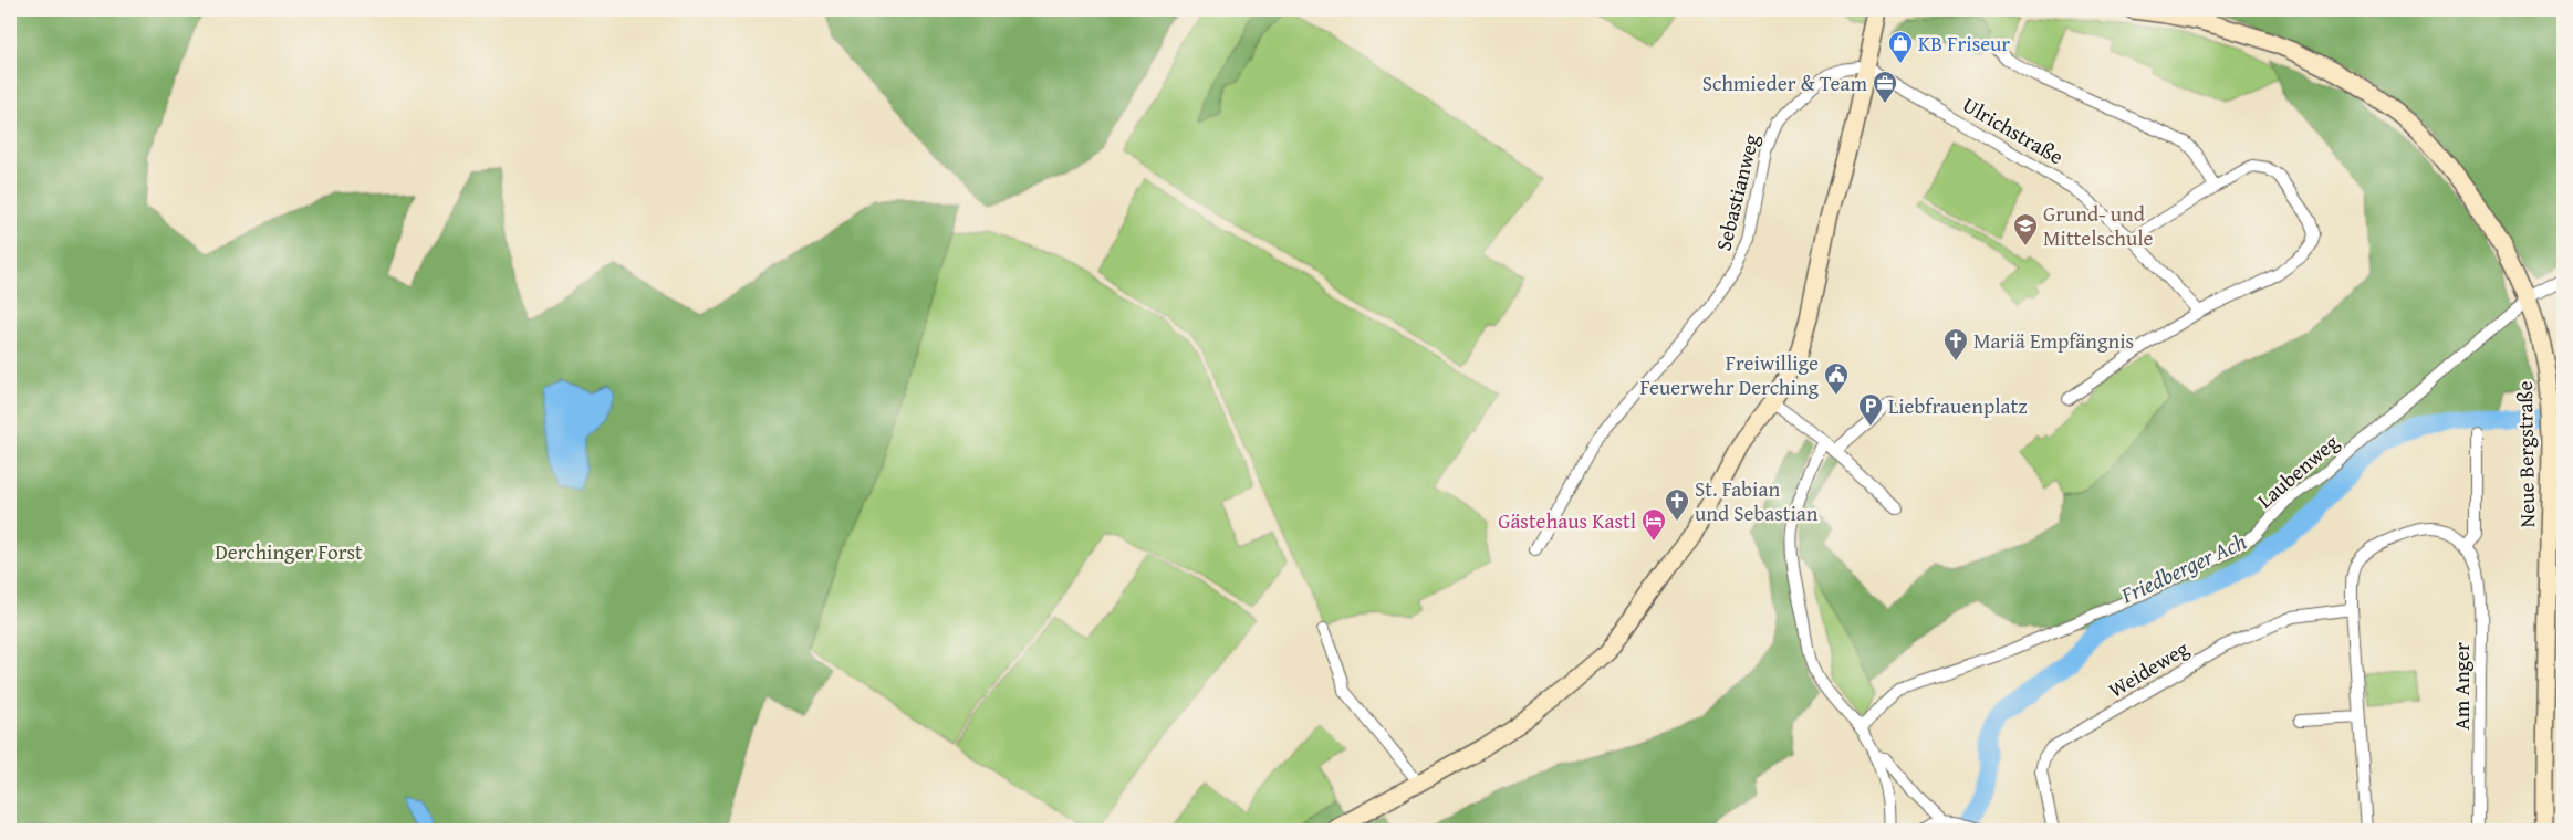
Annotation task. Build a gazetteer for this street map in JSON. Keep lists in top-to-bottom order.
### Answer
{
  "streets": {
    "main road": ["Neue Bergstraße"],
    "street": [
      "Ulrichstraße",
      "Sebastianweg",
      "Laubenweg",
      "Weideweg",
      "Am Anger"
    ]
  },
  "crossings": [
    ["Ulrichstraße", "Sebastianweg"],
    ["Neue Bergstraße", "Laubenweg"]
  ],
  "water": ["Friedberger Ach"],
  "parks": ["Derchinger Forst"],
  "places": {
    "shop": ["KB Friseur"],
    "office": ["Schmieder & Team"],
    "school or university": ["Grund- und Mittelschule"],
    "church": ["Mariä Empfängnis", "St. Fabian und Sebastian"],
    "public building": ["Freiwillige Feuerwehr Derching"],
    "parking": ["Liebfrauenplatz"],
    "hotel": ["Gästehaus Kastl"]
  }
}
